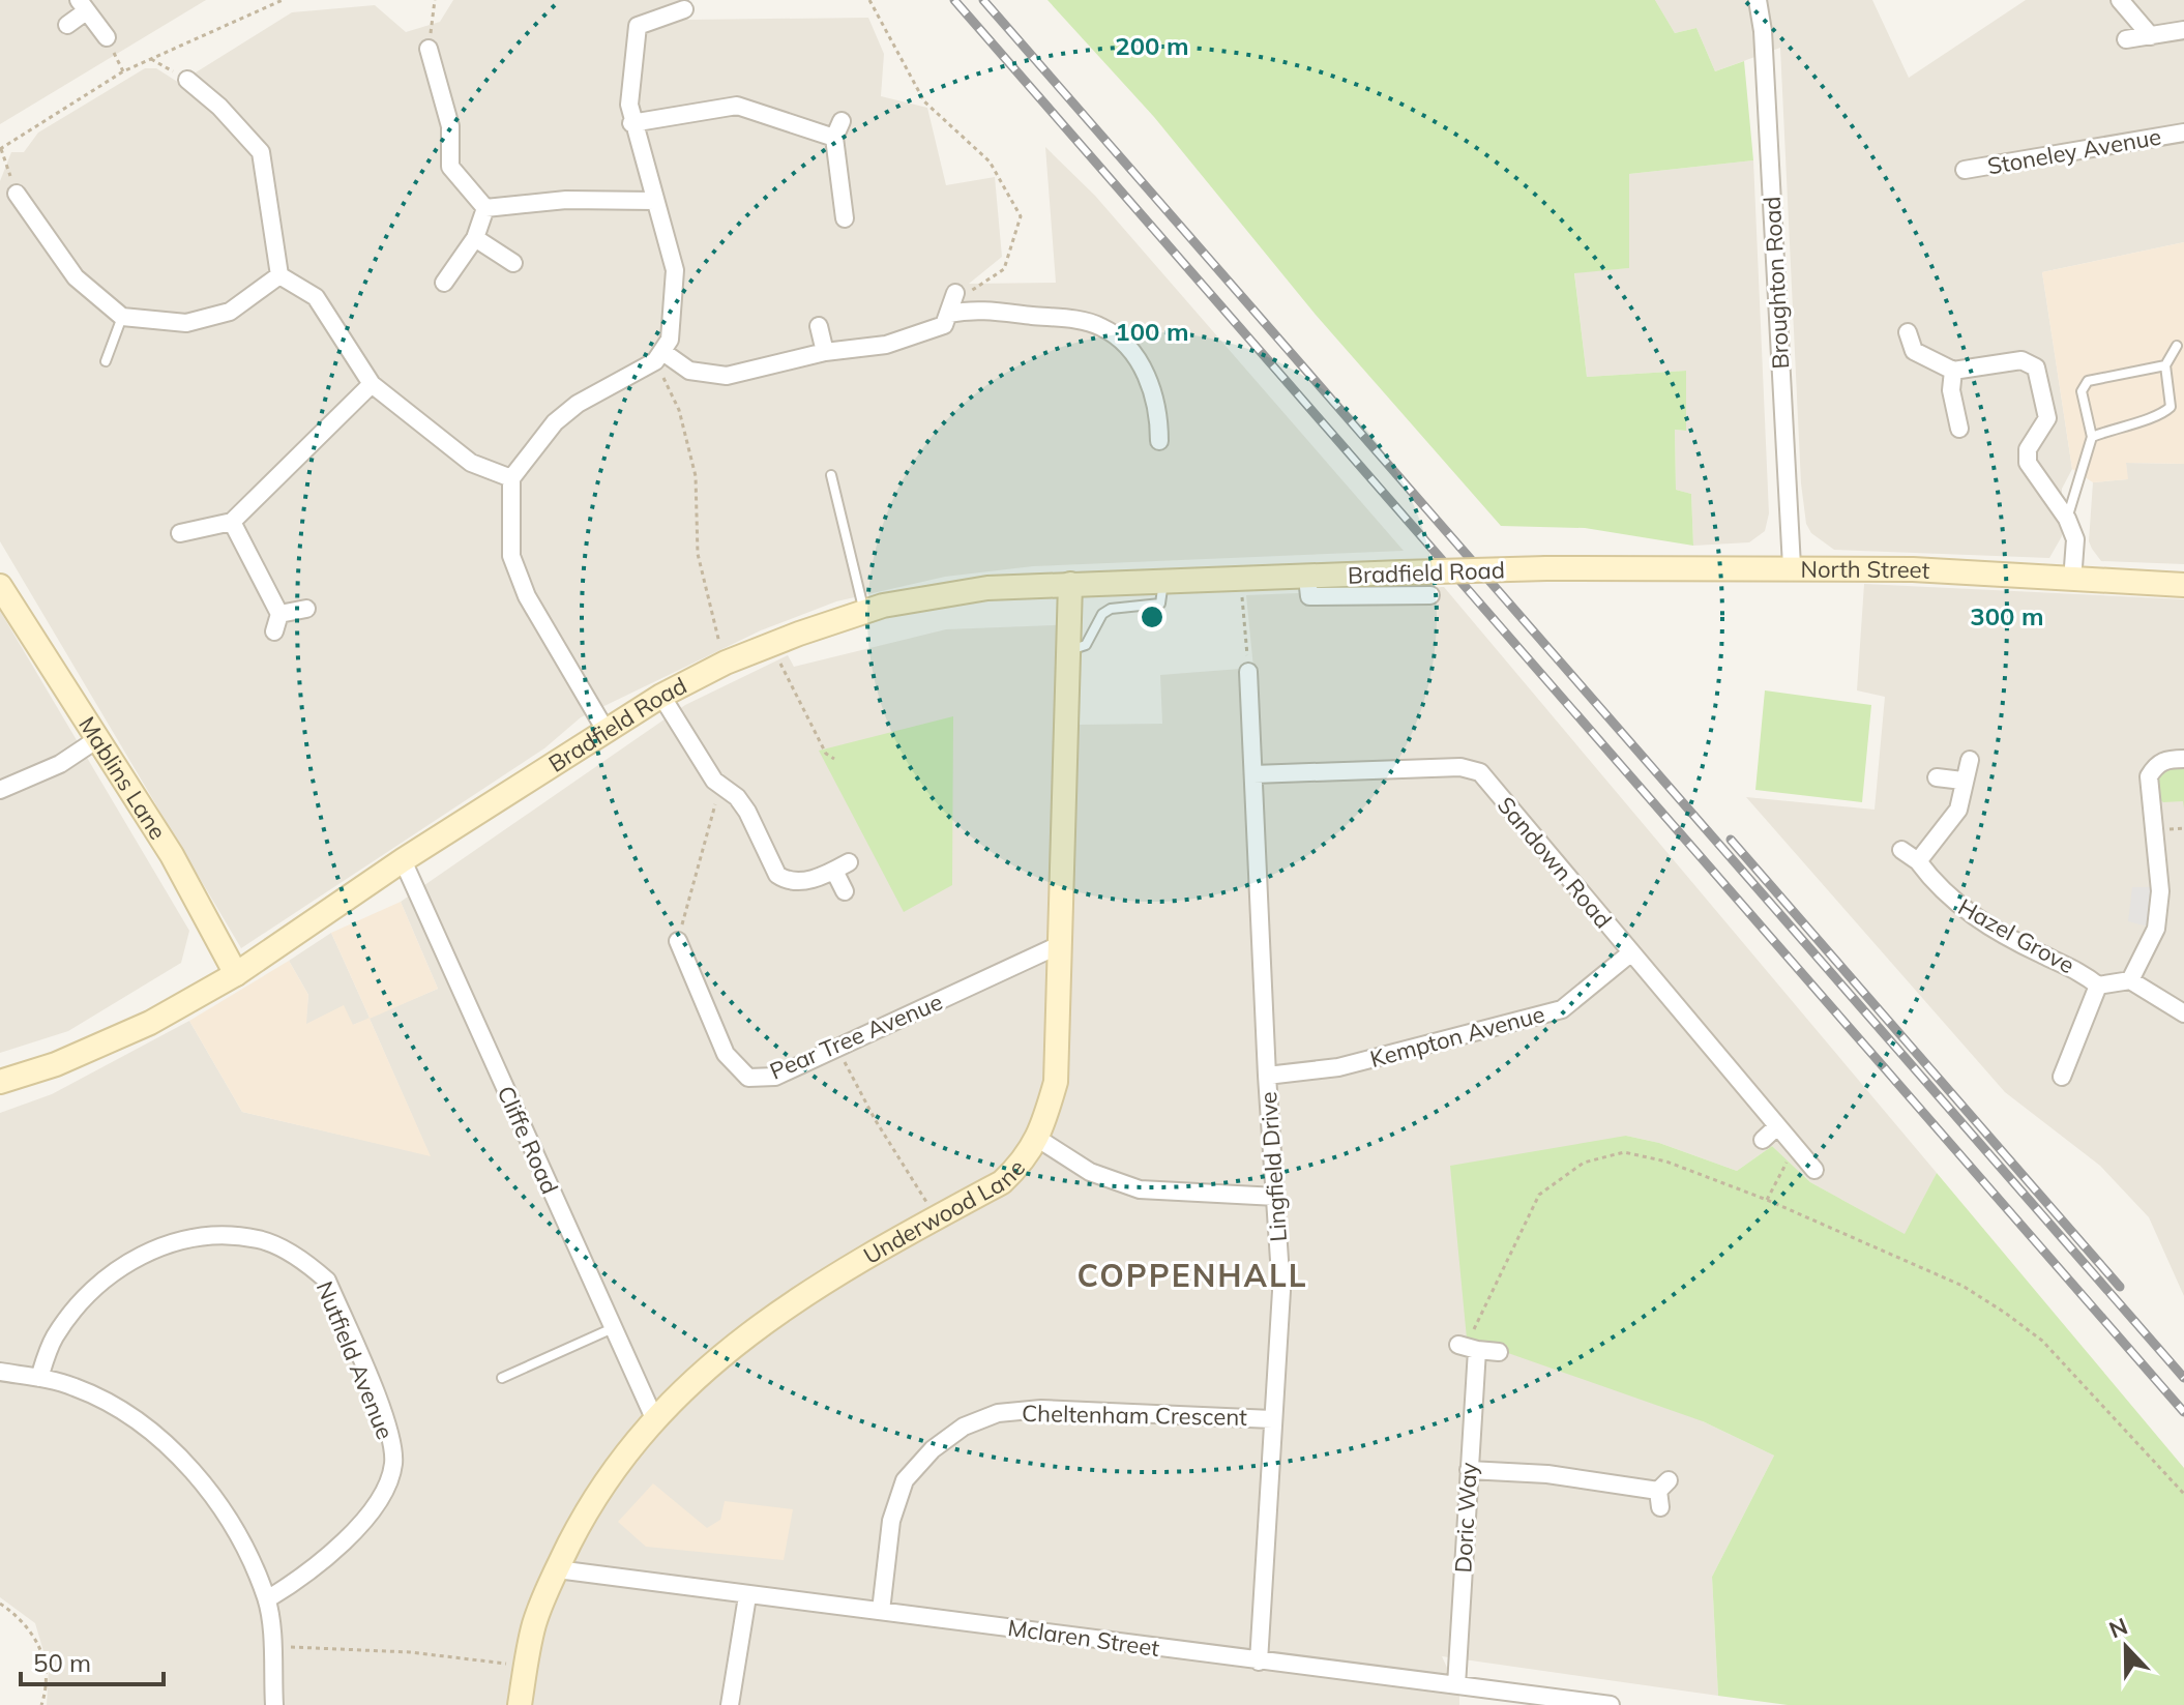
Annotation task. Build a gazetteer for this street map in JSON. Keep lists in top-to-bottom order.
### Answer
{
  "streets": {
    "main road": [
      "North Street",
      "Bradfield Road",
      "Mablins Lane",
      "Underwood Lane"
    ],
    "street": [
      "Stoneley Avenue",
      "Broughton Road",
      "Sandown Road",
      "Hazel Grove",
      "Pear Tree Avenue",
      "Kempton Avenue",
      "Cliffe Road",
      "Lingfield Drive",
      "Nutfield Avenue",
      "Cheltenham Crescent",
      "Doric Way",
      "Mclaren Street"
    ]
  },
  "crossings": [
    ["Broughton Road", "North Street"],
    ["North Street", "Bradfield Road"],
    ["Bradfield Road", "Mablins Lane"],
    ["Bradfield Road", "Cliffe Road"],
    ["Bradfield Road", "Underwood Lane"],
    ["Sandown Road", "Kempton Avenue"],
    ["Sandown Road", "Lingfield Drive"],
    ["Pear Tree Avenue", "Underwood Lane"],
    ["Kempton Avenue", "Lingfield Drive"],
    ["Cliffe Road", "Underwood Lane"],
    ["Lingfield Drive", "Cheltenham Crescent"],
    ["Lingfield Drive", "Mclaren Street"],
    ["Underwood Lane", "Mclaren Street"],
    ["Cheltenham Crescent", "Mclaren Street"],
    ["Doric Way", "Mclaren Street"]
  ],
  "districts": ["COPPENHALL"],
  "scale_bar": "50 m",
  "north": "top",
  "rings": ["200 m", "100 m", "300 m"]
}
